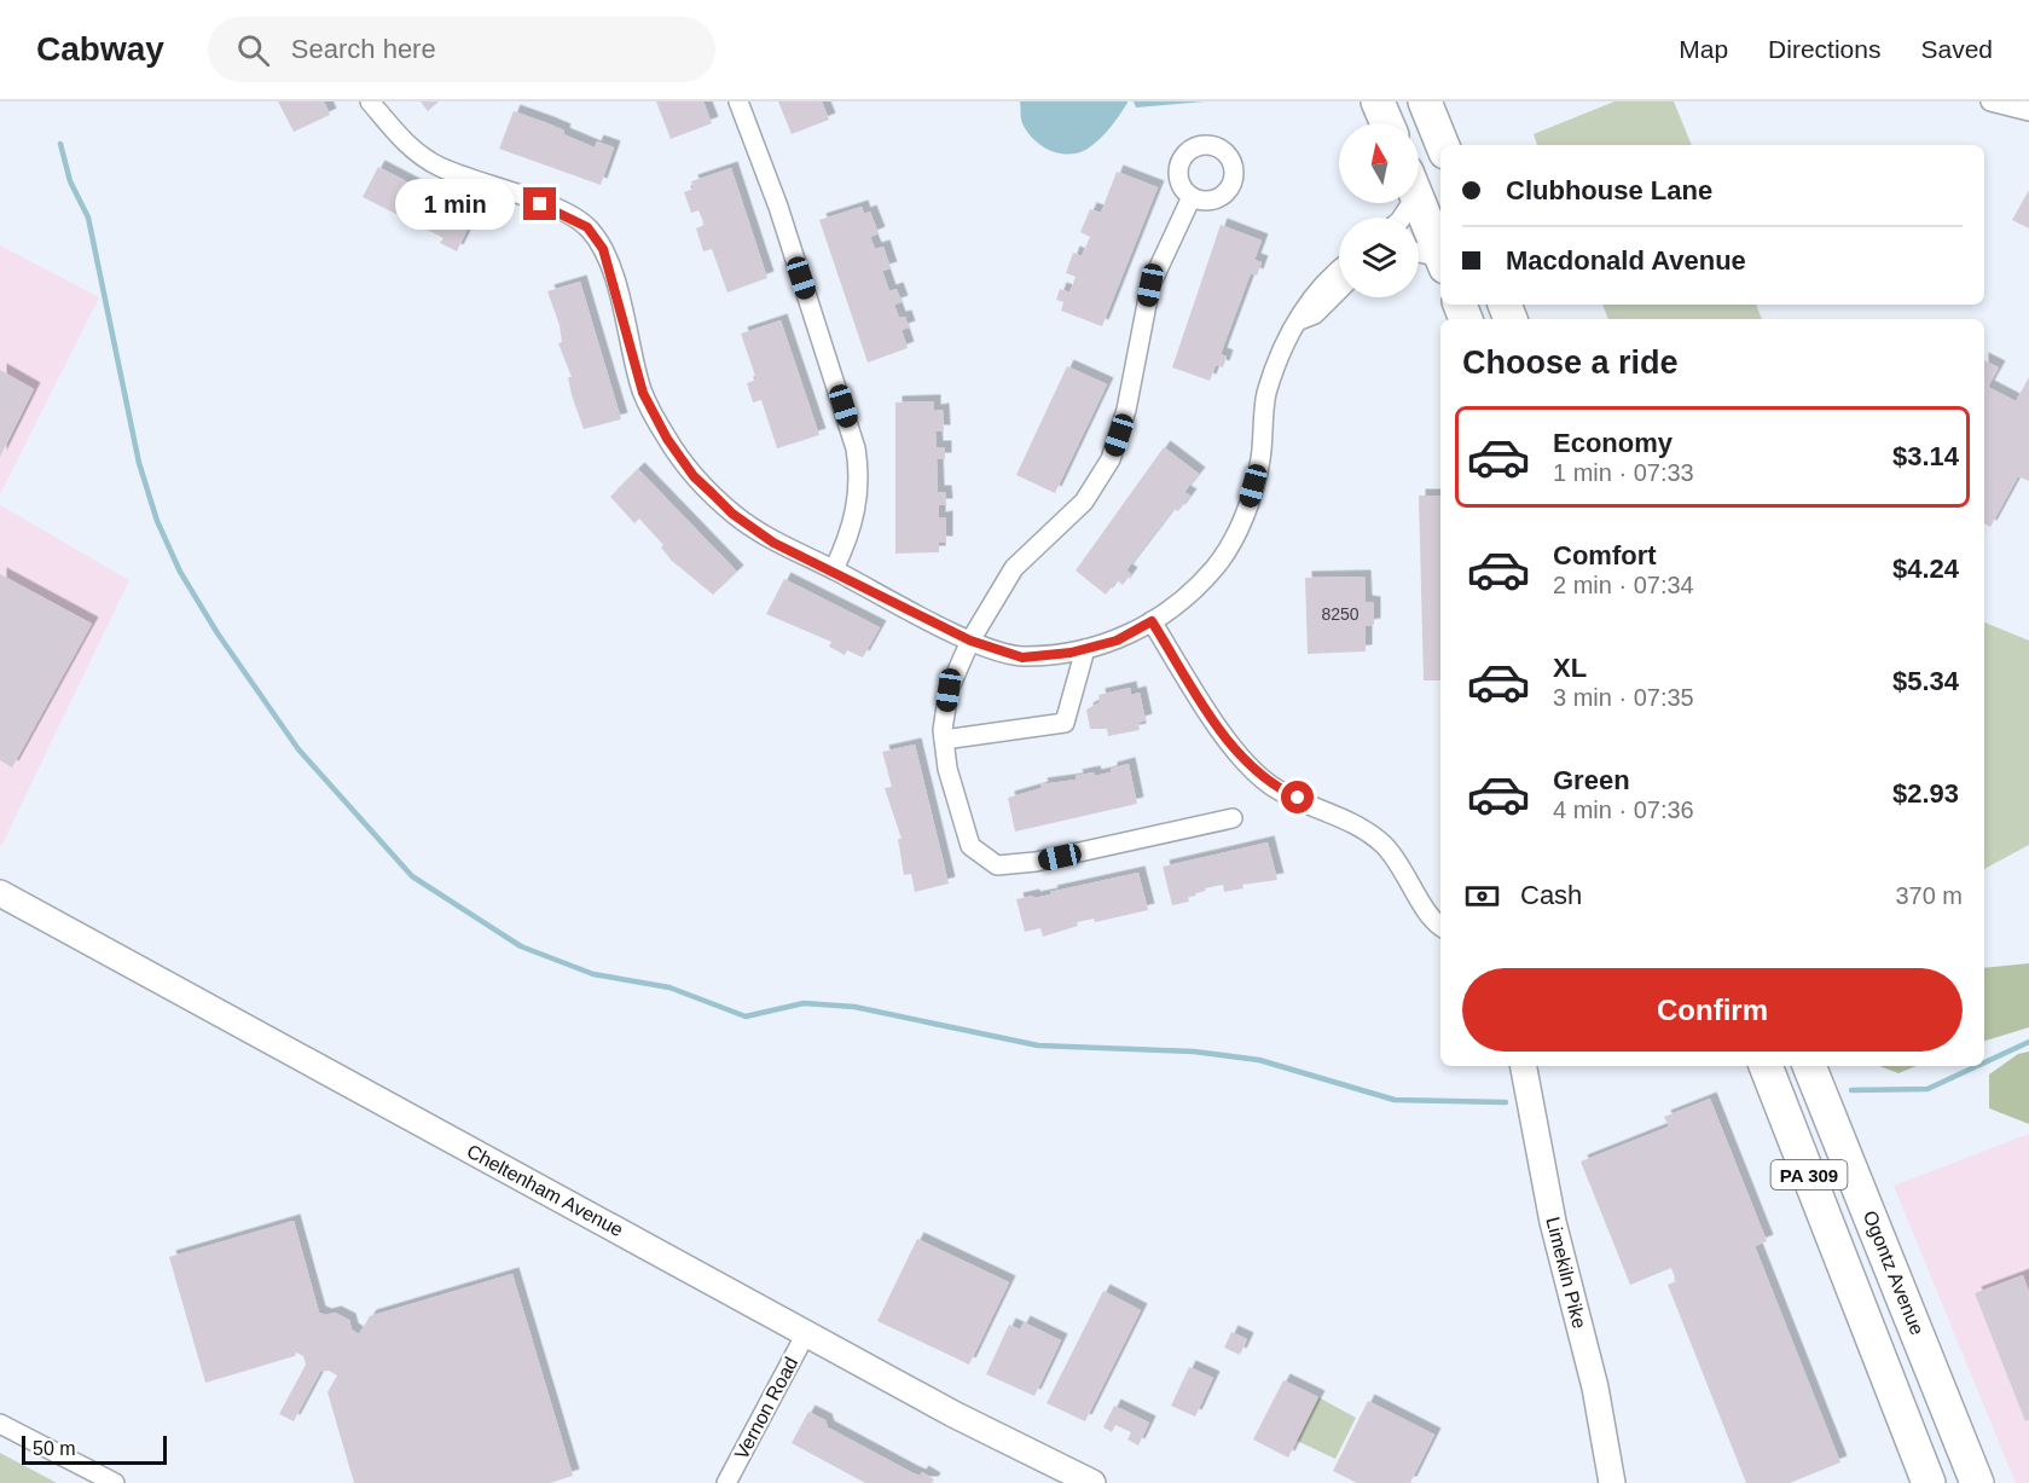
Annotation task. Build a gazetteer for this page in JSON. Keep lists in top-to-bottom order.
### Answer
{
  "streets": {
    "highway": ["PA 309", "Ogontz Avenue"],
    "main road": ["Cheltenham Avenue", "Limekiln Pike"],
    "street": ["Vernon Road"]
  },
  "crossings": [
    ["Cheltenham Avenue", "Vernon Road"]
  ],
  "house_numbers": ["8250"],
  "scale_bar": "50 m",
  "north": "top",
  "page": {
    "header": "Cabway",
    "search": "Search here",
    "nav": ["Map", "Directions", "Saved"],
    "banner": ["Clubhouse Lane", "Macdonald Avenue"],
    "bubble": "1 min",
    "heading": "Choose a ride",
    "list": [
      {
        "name": "Economy",
        "note": "1 min · 07:33",
        "value": "$3.14"
      },
      {
        "name": "Comfort",
        "note": "2 min · 07:34",
        "value": "$4.24"
      },
      {
        "name": "XL",
        "note": "3 min · 07:35",
        "value": "$5.34"
      },
      {
        "name": "Green",
        "note": "4 min · 07:36",
        "value": "$2.93"
      }
    ],
    "pay": ["Cash", "370 m"],
    "buttons": "Confirm",
    "scale": "50 m"
  }
}
